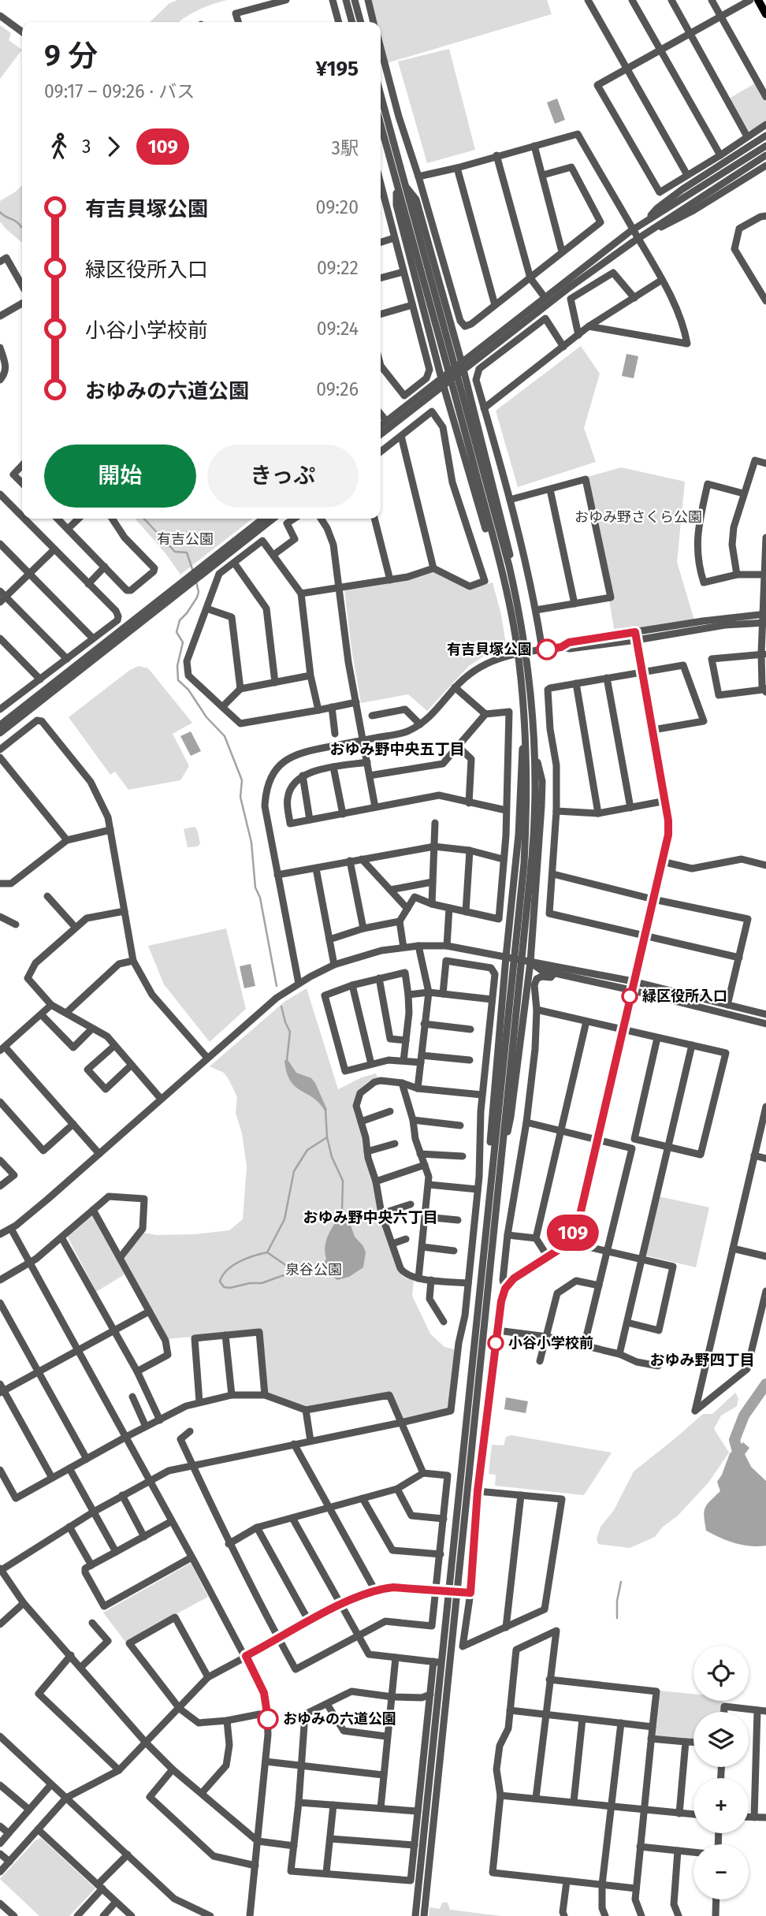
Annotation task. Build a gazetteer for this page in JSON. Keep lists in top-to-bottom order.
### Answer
{
  "districts": ["おゆみ野中央五丁目", "おゆみ野中央六丁目", "おゆみ野四丁目"],
  "parks": ["おゆみ野さくら公園", "有吉公園", "泉谷公園"],
  "places": [
    "有吉貝塚公園",
    "緑区役所入口",
    "小谷小学校前",
    "おゆみの六道公園"
  ],
  "lines": ["bus line 109"],
  "page": {
    "on_map": "109",
    "heading": ["9 分", "09:17 – 09:26 · バス", "¥195"],
    "legs": ["3", "109", "3駅"],
    "list": [
      {
        "name": "有吉貝塚公園",
        "value": "09:20"
      },
      {
        "name": "緑区役所入口",
        "value": "09:22"
      },
      {
        "name": "小谷小学校前",
        "value": "09:24"
      },
      {
        "name": "おゆみの六道公園",
        "value": "09:26"
      }
    ],
    "buttons": ["開始", "きっぷ"],
    "map_buttons": ["+", "−"]
  }
}
